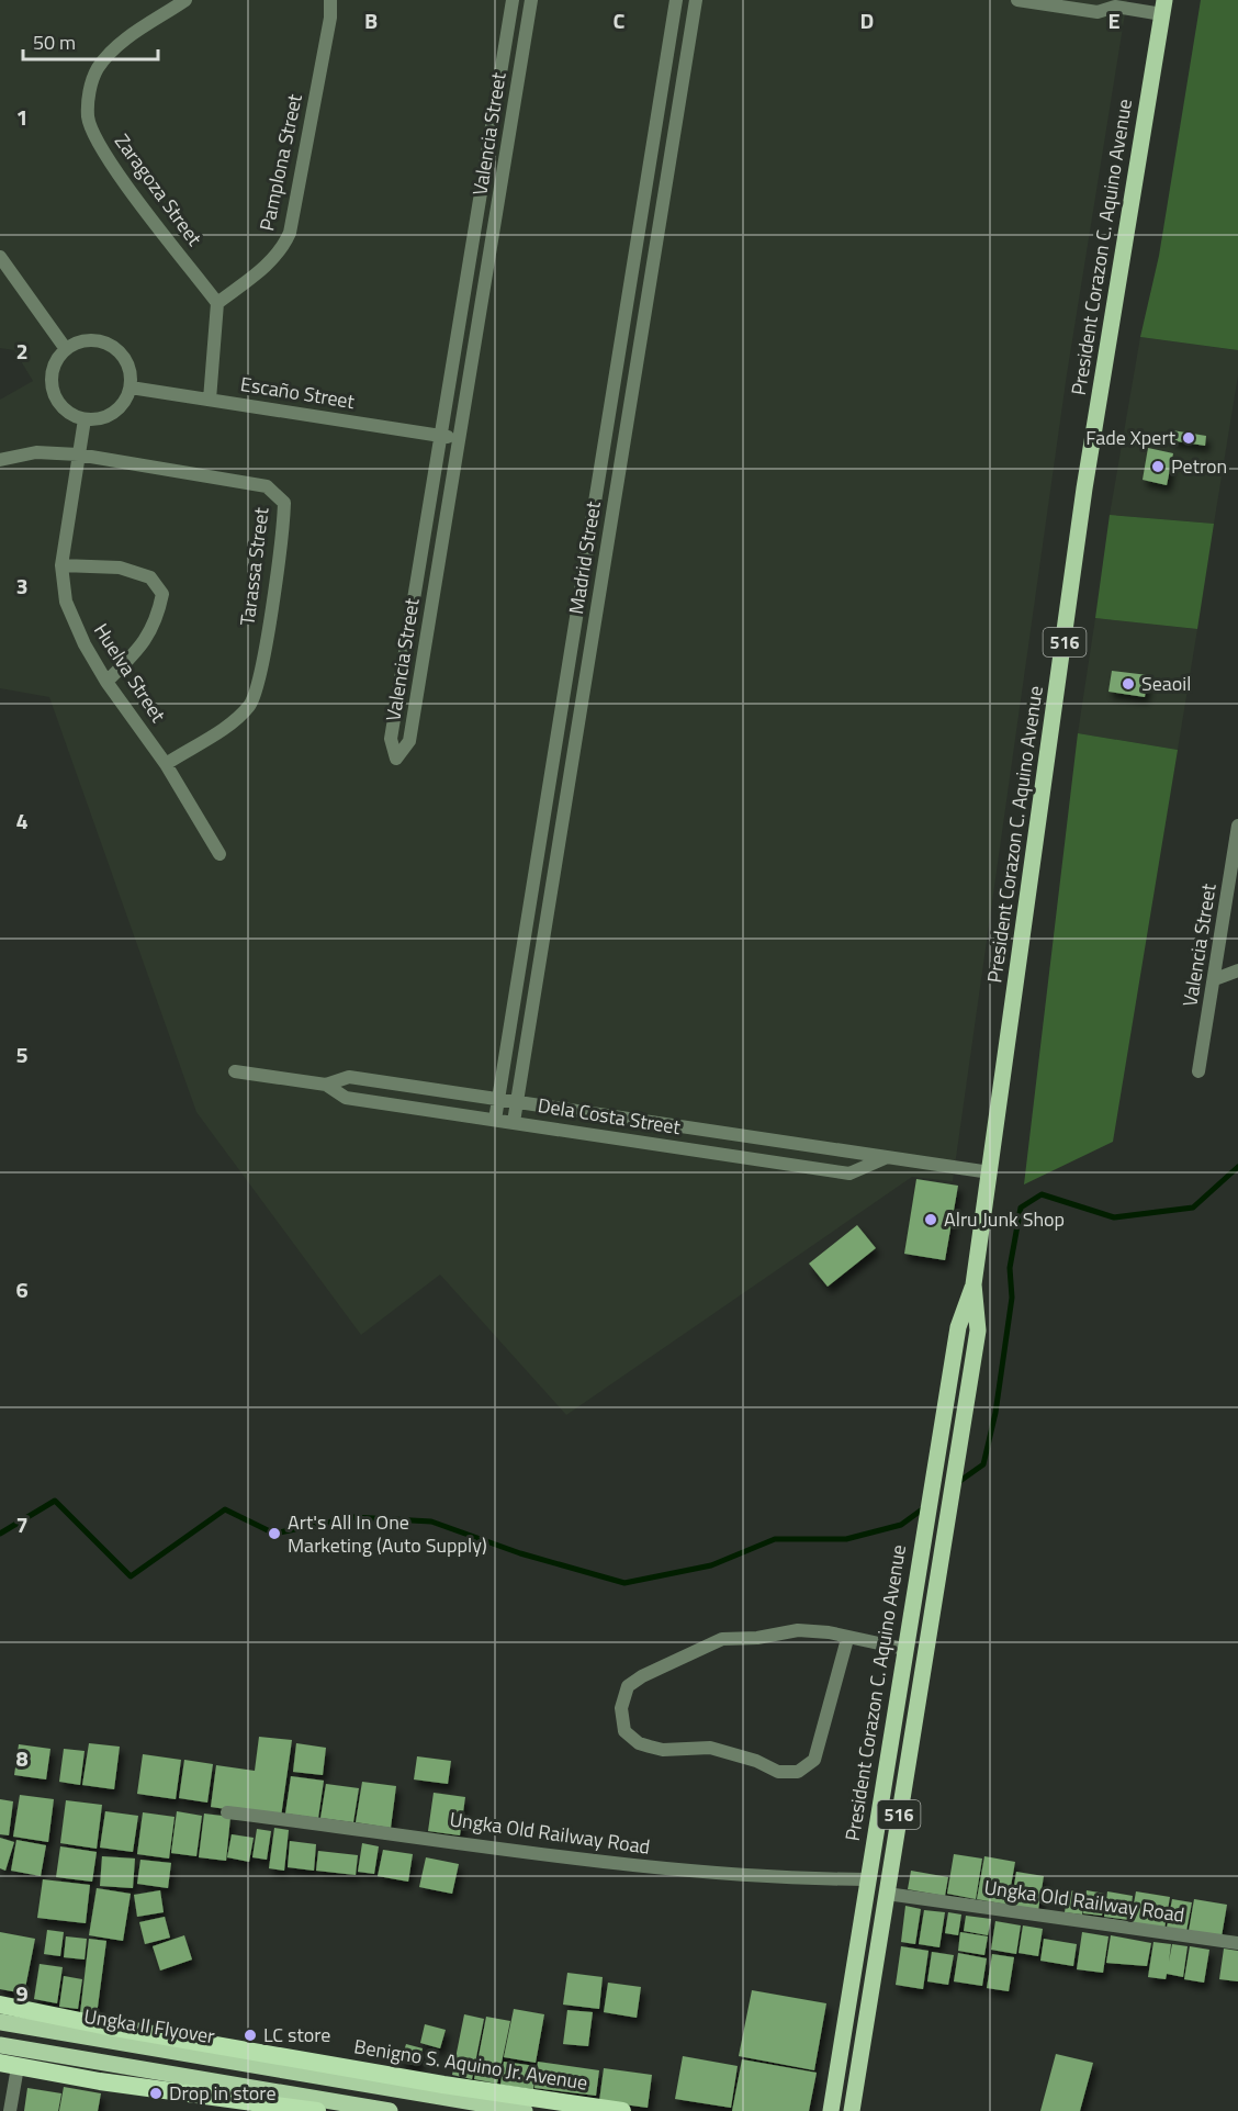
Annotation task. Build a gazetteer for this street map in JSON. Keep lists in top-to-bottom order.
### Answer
{
  "streets": {
    "highway": ["Benigno S. Aquino Jr. Avenue"],
    "main road": ["President Corazon C. Aquino Avenue", "516", "Ungka II Flyover"],
    "street": [
      "Valencia Street",
      "Pamplona Street",
      "Zaragoza Street",
      "Escaño Street",
      "Madrid Street",
      "Tarassa Street",
      "Huelva Street",
      "Dela Costa Street",
      "Ungka Old Railway Road"
    ]
  },
  "crossings": [
    ["Valencia Street", "Escaño Street"],
    ["Pamplona Street", "Zaragoza Street"],
    ["President Corazon C. Aquino Avenue", "Dela Costa Street"],
    ["President Corazon C. Aquino Avenue", "Ungka Old Railway Road"],
    ["Escaño Street", "Huelva Street"],
    ["Madrid Street", "Dela Costa Street"],
    ["Tarassa Street", "Huelva Street"]
  ],
  "places": [
    "Fade Xpert",
    "Petron",
    "Seaoil",
    "Alru Junk Shop",
    "Art's All In One Marketing (Auto Supply)",
    "LC store",
    "Drop in store"
  ],
  "scale_bar": "50 m",
  "grid": {
    "columns": [
      "B",
      "C",
      "D",
      "E"
    ],
    "rows": [
      "1",
      "2",
      "3",
      "4",
      "5",
      "6",
      "7",
      "8",
      "9"
    ]
  }
}
